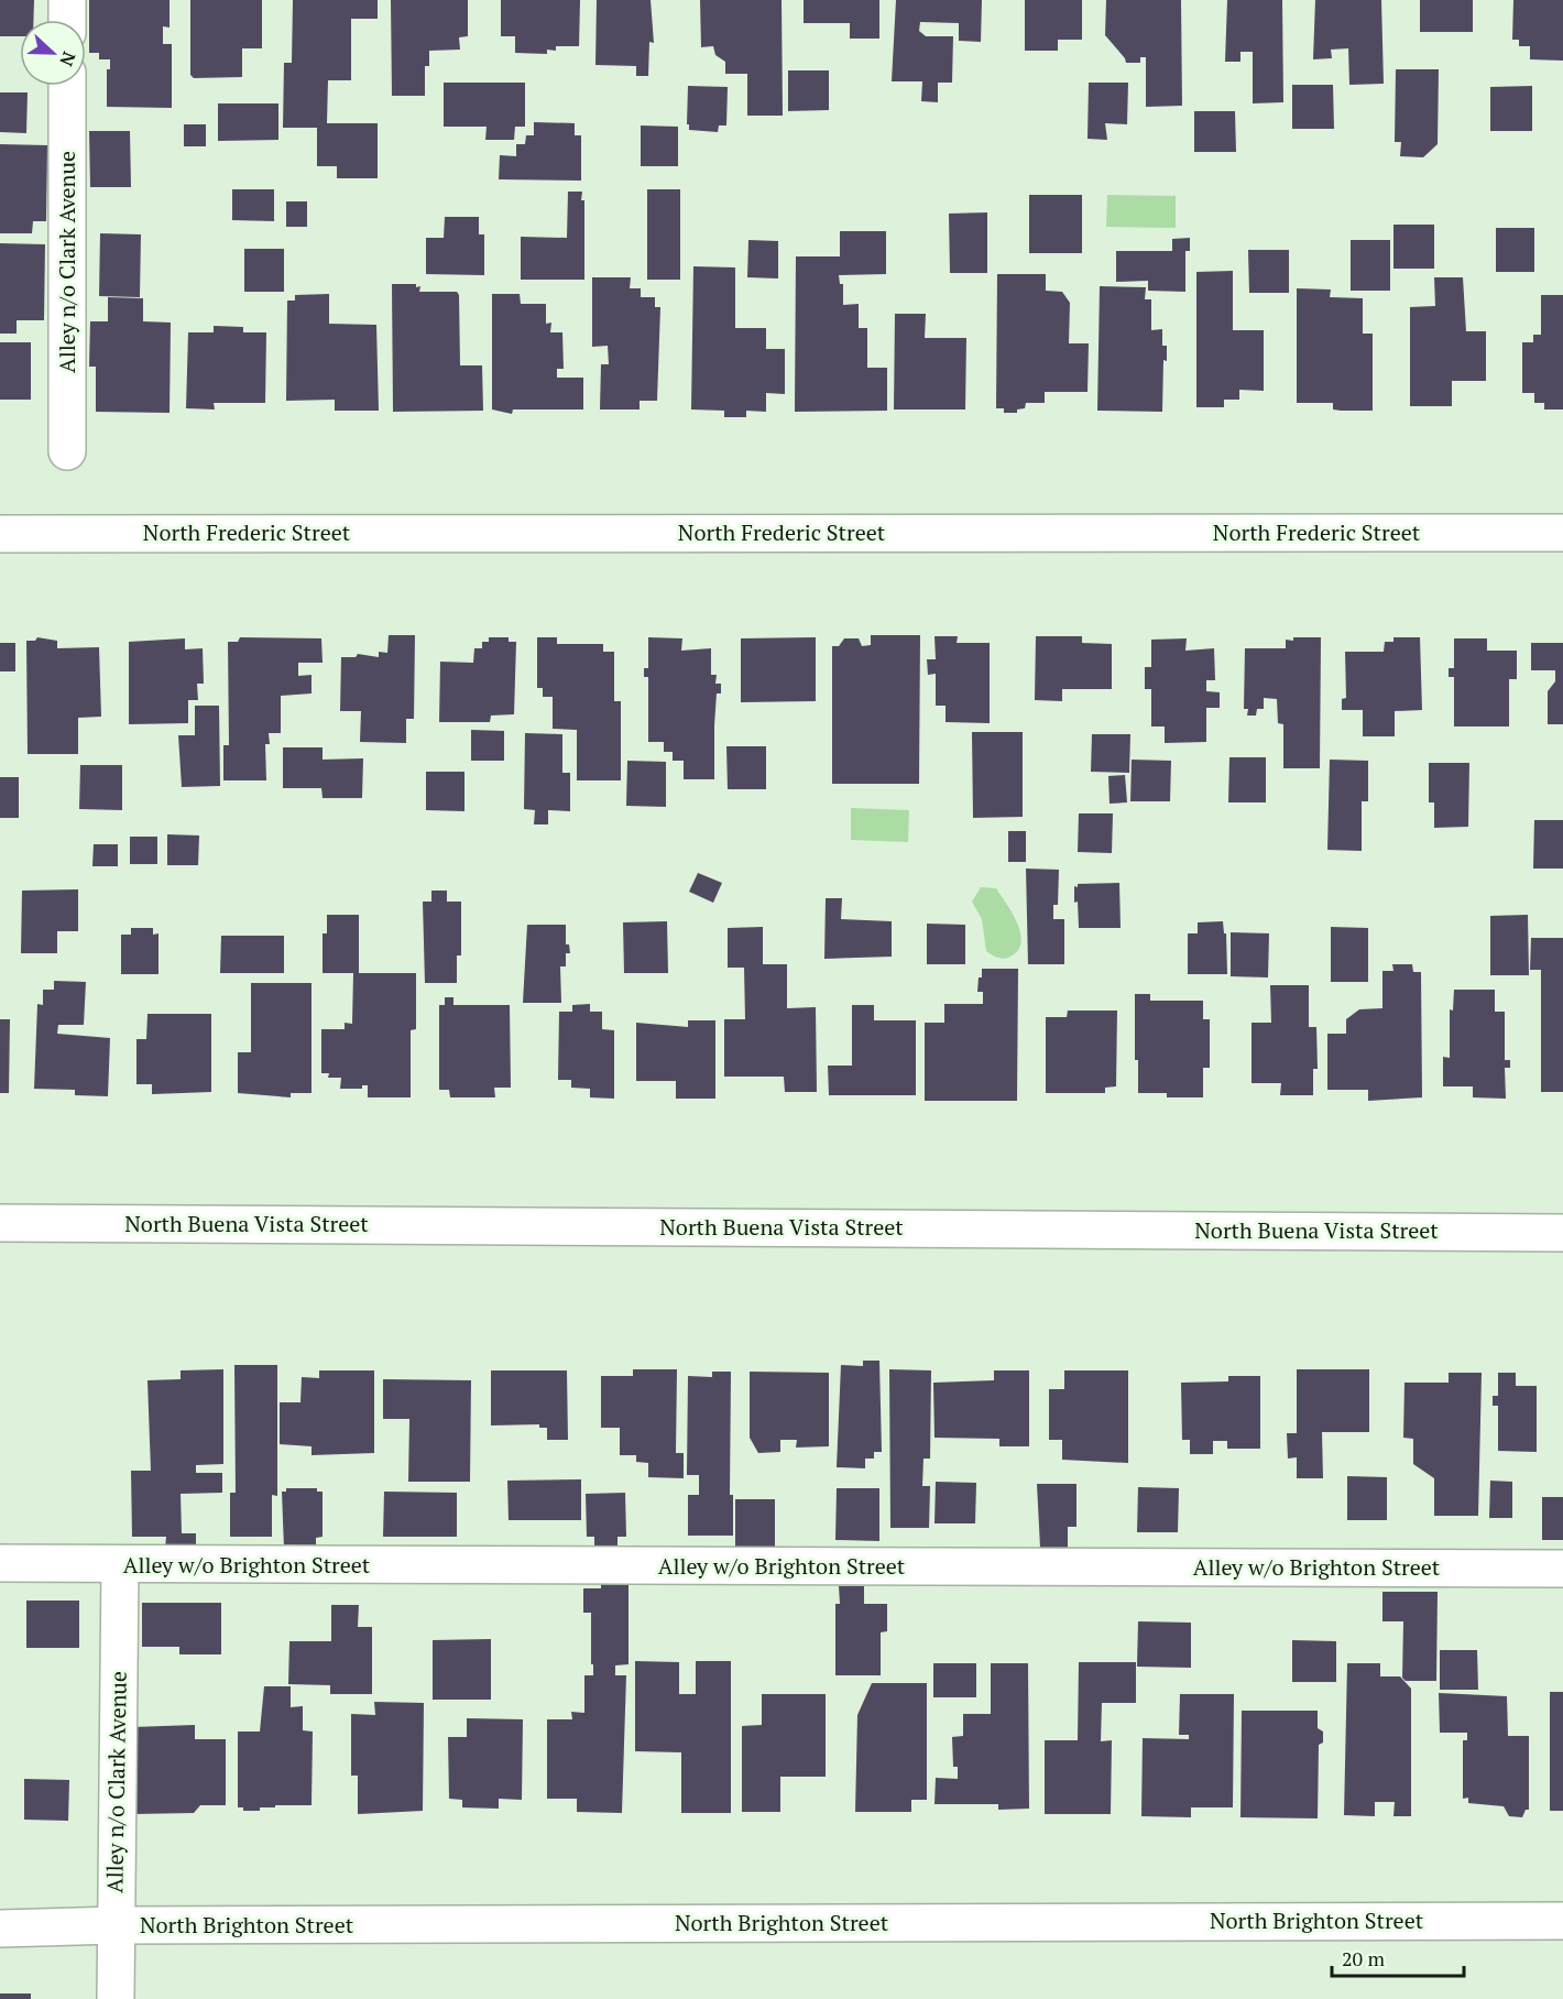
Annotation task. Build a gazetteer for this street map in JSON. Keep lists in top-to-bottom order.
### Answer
{
  "streets": {
    "street": [
      "Alley n/o Clark Avenue",
      "North Frederic Street",
      "North Buena Vista Street",
      "Alley w/o Brighton Street",
      "North Brighton Street"
    ]
  },
  "crossings": [
    ["Alley n/o Clark Avenue", "Alley w/o Brighton Street"],
    ["Alley n/o Clark Avenue", "North Brighton Street"]
  ],
  "scale_bar": "20 m",
  "north": "right"
}
